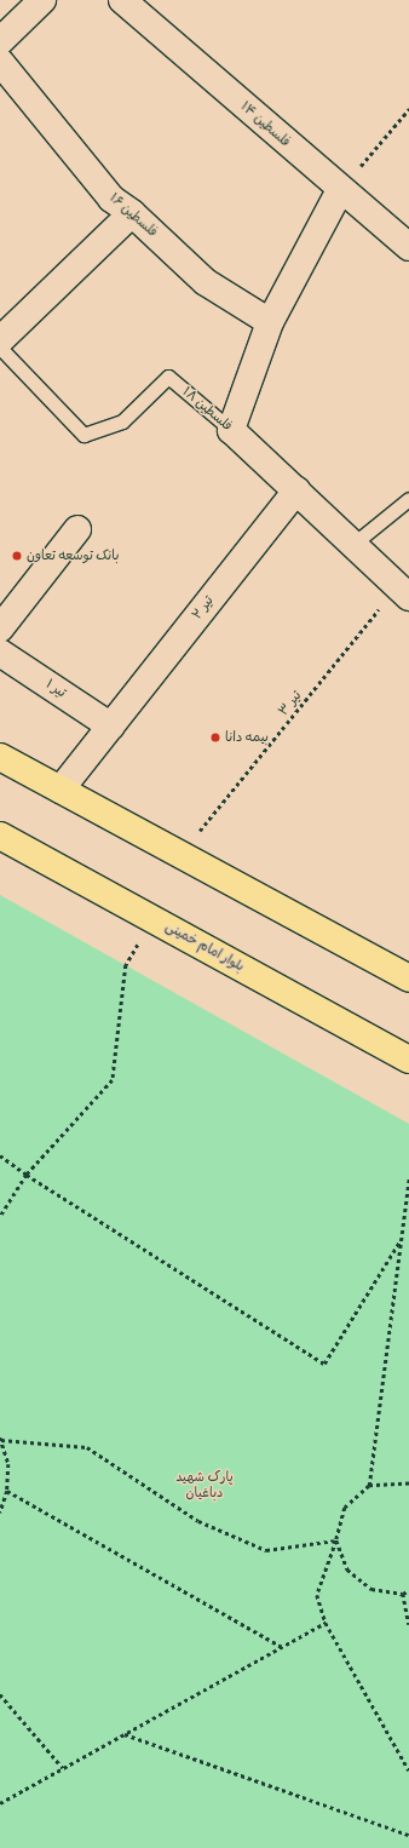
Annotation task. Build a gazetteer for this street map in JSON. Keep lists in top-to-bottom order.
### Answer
{
  "streets": {
    "main road": ["بلوار امام خمینی"],
    "street": [
      "فلسطین ۱۴",
      "فلسطین ۱۶",
      "فلسطین ۱۸",
      "تیر ۲",
      "تیر ۱"
    ],
    "path": ["تیر ۳"]
  },
  "crossings": [
    ["فلسطین ۱۸", "تیر ۲"],
    ["فلسطین ۱۸", "تیر ۳"],
    ["تیر ۲", "تیر ۱"]
  ],
  "parks": ["پارک شهید دباغیان"],
  "places": ["بانک توسعه تعاون", "بیمه دانا"]
}
